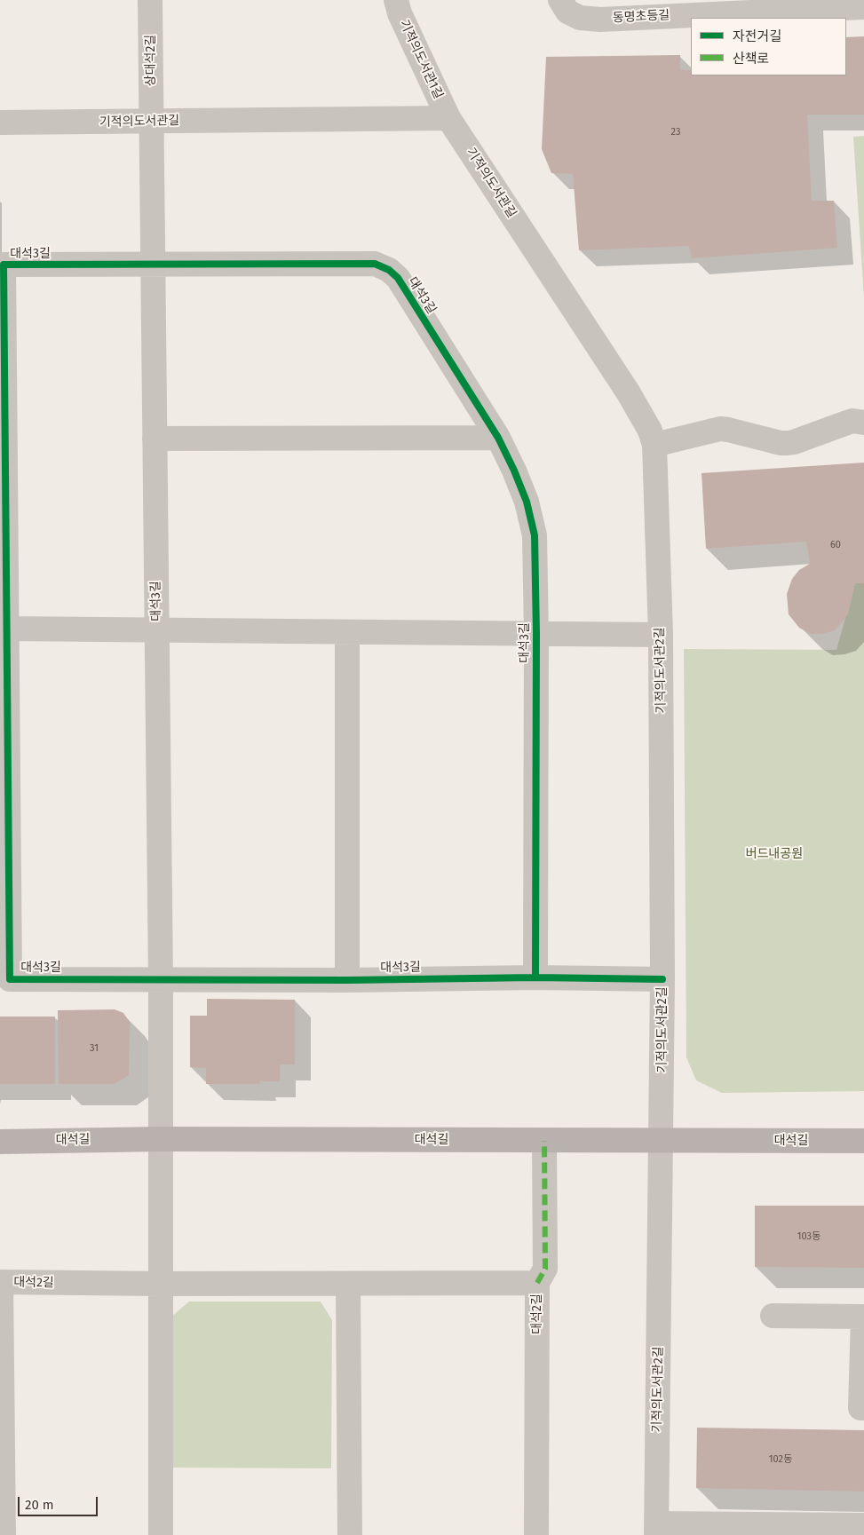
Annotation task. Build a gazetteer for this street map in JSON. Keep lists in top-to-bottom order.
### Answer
{
  "streets": {
    "main road": ["대석길"],
    "street": [
      "동명초등길",
      "기적의도서관1길",
      "상대석2길",
      "기적의도서관길",
      "대석3길",
      "기적의도서관2길",
      "대석2길"
    ]
  },
  "crossings": [
    ["기적의도서관1길", "기적의도서관길"],
    ["상대석2길", "기적의도서관길"],
    ["상대석2길", "대석3길"],
    ["기적의도서관길", "대석3길"],
    ["기적의도서관길", "기적의도서관2길"],
    ["대석3길", "대석길"],
    ["기적의도서관2길", "대석길"]
  ],
  "parks": ["버드내공원"],
  "house_numbers": [
    "23",
    "60",
    "31",
    "103동",
    "102동"
  ],
  "legend": ["자전거길", "산책로"],
  "scale_bar": "20 m"
}
